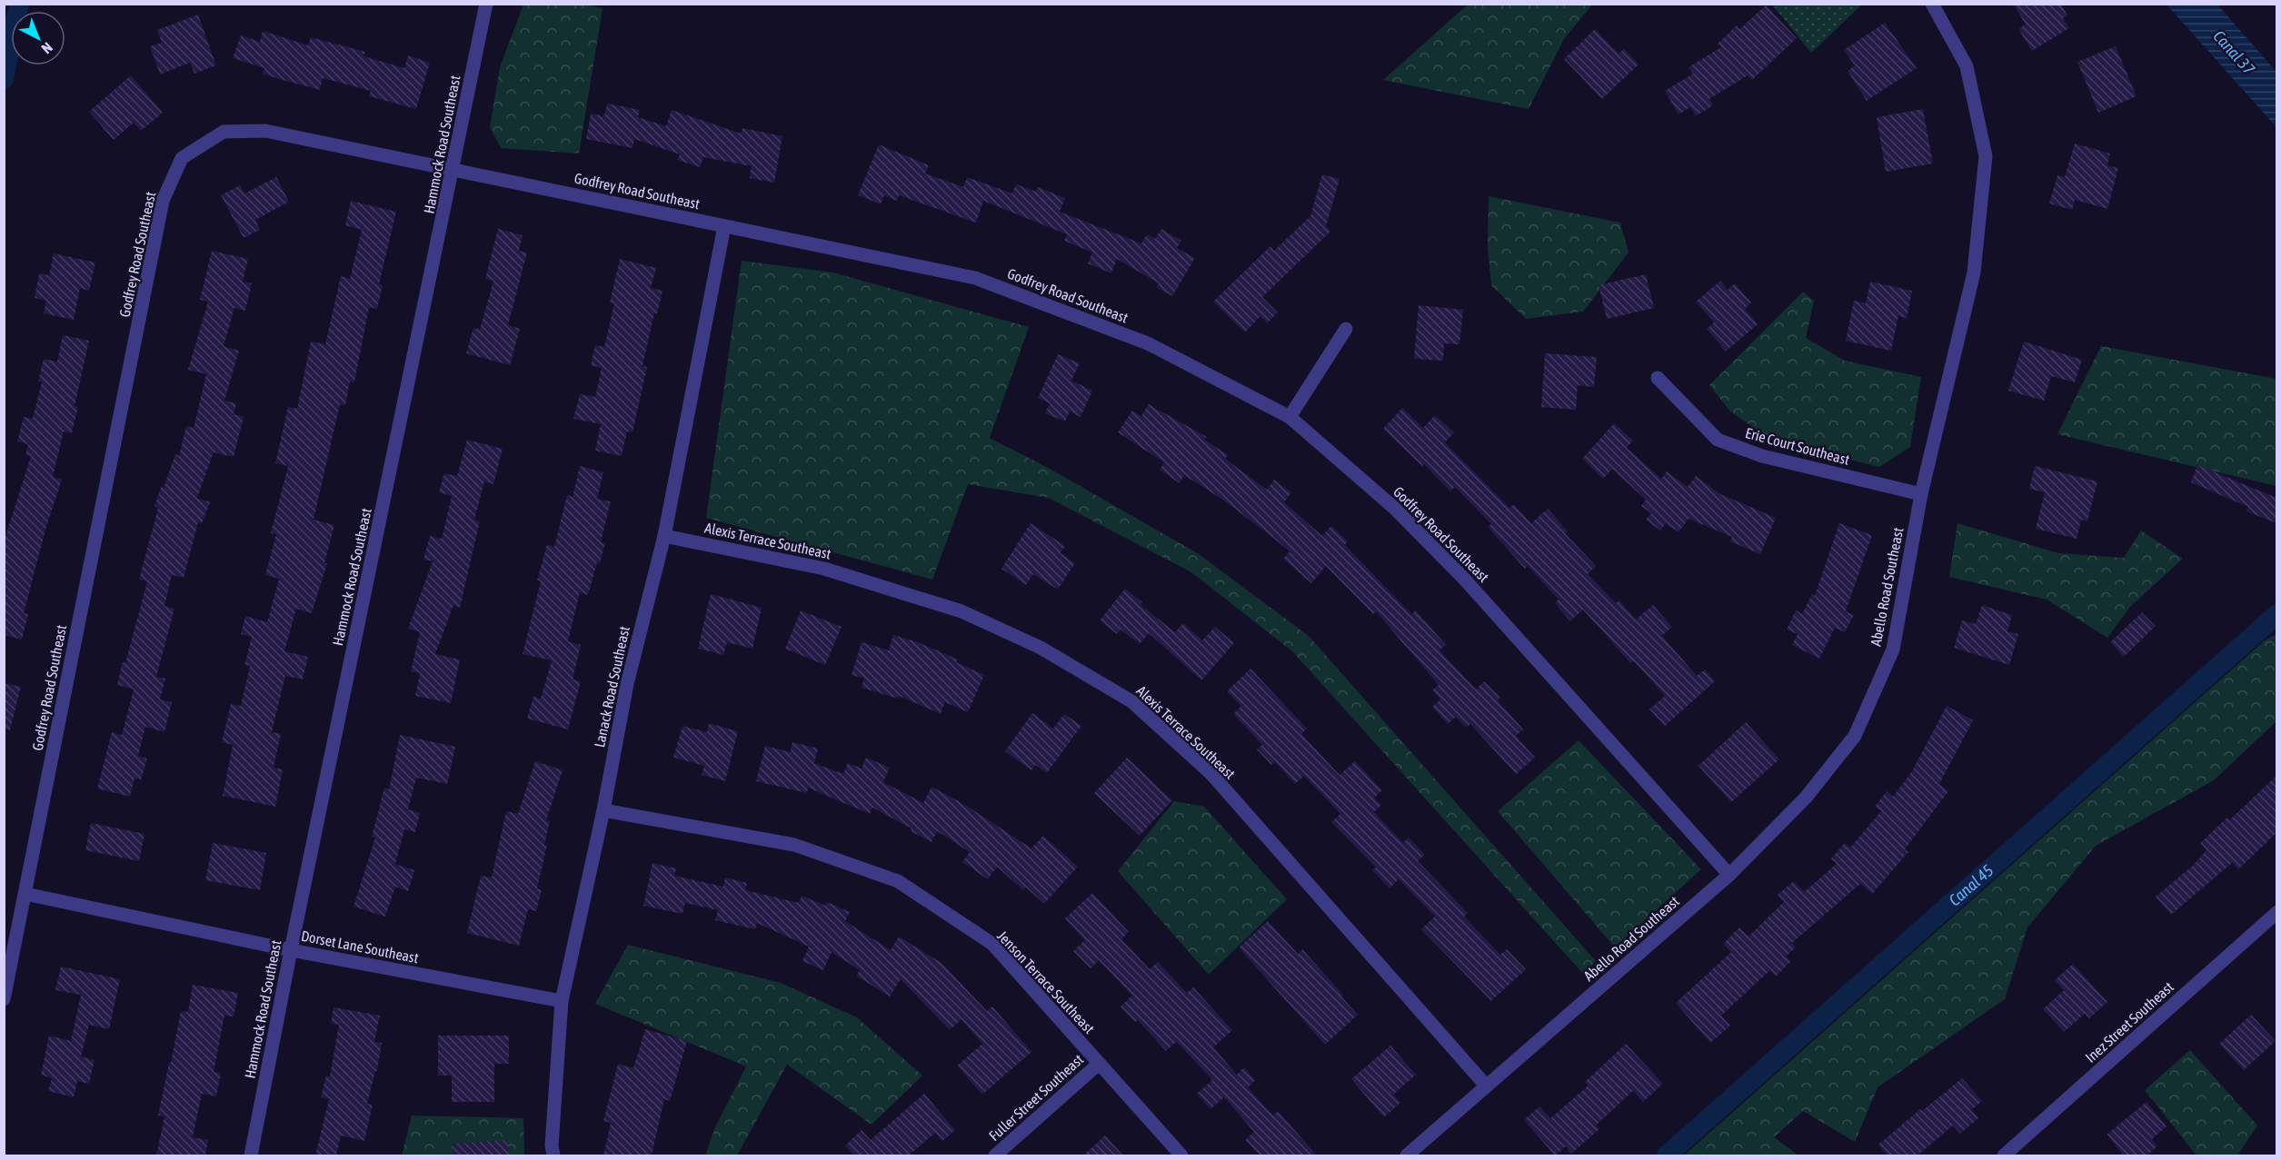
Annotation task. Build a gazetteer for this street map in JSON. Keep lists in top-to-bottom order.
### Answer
{
  "streets": {
    "street": [
      "Hammock Road Southeast",
      "Godfrey Road Southeast",
      "Erie Court Southeast",
      "Alexis Terrace Southeast",
      "Abello Road Southeast",
      "Lanack Road Southeast",
      "Dorset Lane Southeast",
      "Jenson Terrace Southeast",
      "Inez Street Southeast",
      "Fuller Street Southeast"
    ]
  },
  "crossings": [
    ["Hammock Road Southeast", "Godfrey Road Southeast"],
    ["Hammock Road Southeast", "Dorset Lane Southeast"],
    ["Godfrey Road Southeast", "Abello Road Southeast"],
    ["Godfrey Road Southeast", "Lanack Road Southeast"],
    ["Godfrey Road Southeast", "Dorset Lane Southeast"],
    ["Erie Court Southeast", "Abello Road Southeast"],
    ["Alexis Terrace Southeast", "Abello Road Southeast"],
    ["Alexis Terrace Southeast", "Lanack Road Southeast"],
    ["Lanack Road Southeast", "Dorset Lane Southeast"],
    ["Lanack Road Southeast", "Jenson Terrace Southeast"],
    ["Jenson Terrace Southeast", "Fuller Street Southeast"]
  ],
  "water": ["Canal 37", "Canal 45"],
  "north": "bottom right"
}
